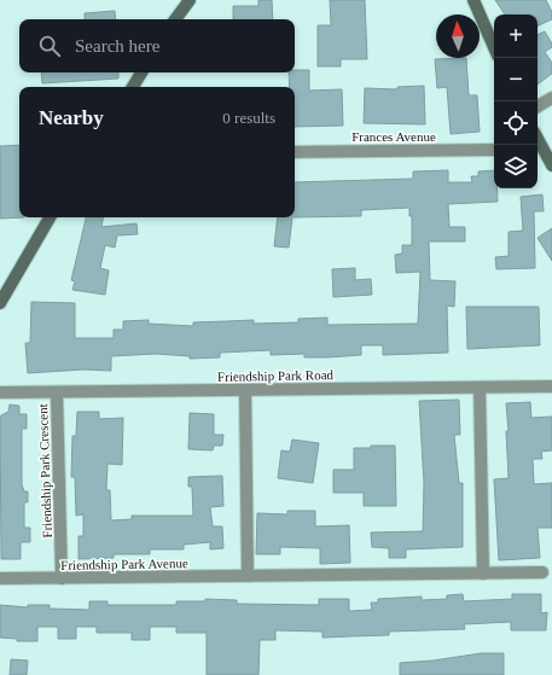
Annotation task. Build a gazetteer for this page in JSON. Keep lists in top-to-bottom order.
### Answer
{
  "streets": {
    "street": [
      "Frances Avenue",
      "Friendship Park Road",
      "Friendship Park Crescent",
      "Friendship Park Avenue"
    ]
  },
  "crossings": [
    ["Friendship Park Road", "Friendship Park Crescent"],
    ["Friendship Park Crescent", "Friendship Park Avenue"]
  ],
  "north": "top",
  "page": {
    "map_buttons": ["+", "−"],
    "search": "Search here",
    "heading": ["Nearby", "0 results"]
  }
}
